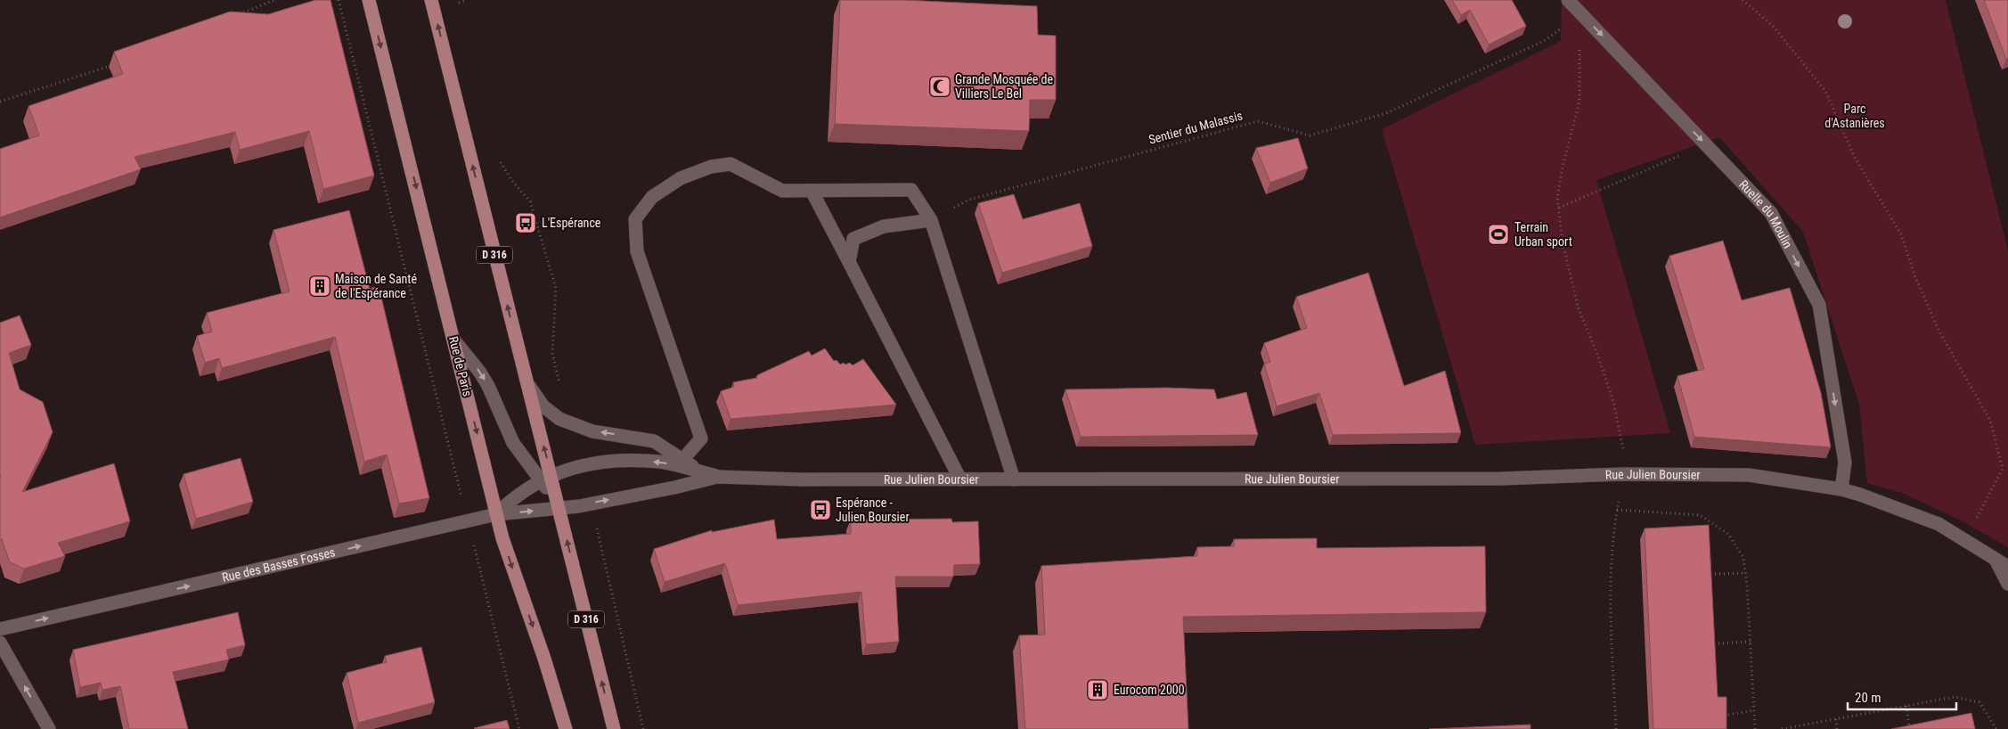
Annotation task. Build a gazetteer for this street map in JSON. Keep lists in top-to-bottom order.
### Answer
{
  "streets": {
    "main road": ["D 316", "Rue de Paris"],
    "street": ["Ruelle du Moulin", "Rue Julien Boursier", "Rue des Basses Fosses"],
    "path": ["Sentier du Malassis"]
  },
  "crossings": [
    ["Sentier du Malassis", "Ruelle du Moulin"],
    ["Ruelle du Moulin", "Rue Julien Boursier"],
    ["D 316", "Rue Julien Boursier"],
    ["D 316", "Rue des Basses Fosses"],
    ["Rue de Paris", "Rue des Basses Fosses"],
    ["Rue Julien Boursier", "Rue des Basses Fosses"]
  ],
  "one_way": ["Ruelle du Moulin", "Rue des Basses Fosses"],
  "parks": ["Parc d'Astanières"],
  "places": {
    "mosque": ["Grande Mosquée de Villiers Le Bel"],
    "bus stop": ["L'Espérance", "Espérance - Julien Boursier"],
    "sports": ["Terrain Urban sport"],
    "building": ["Maison de Santé de l'Espérance", "Eurocom 2000"]
  },
  "scale_bar": "20 m"
}
